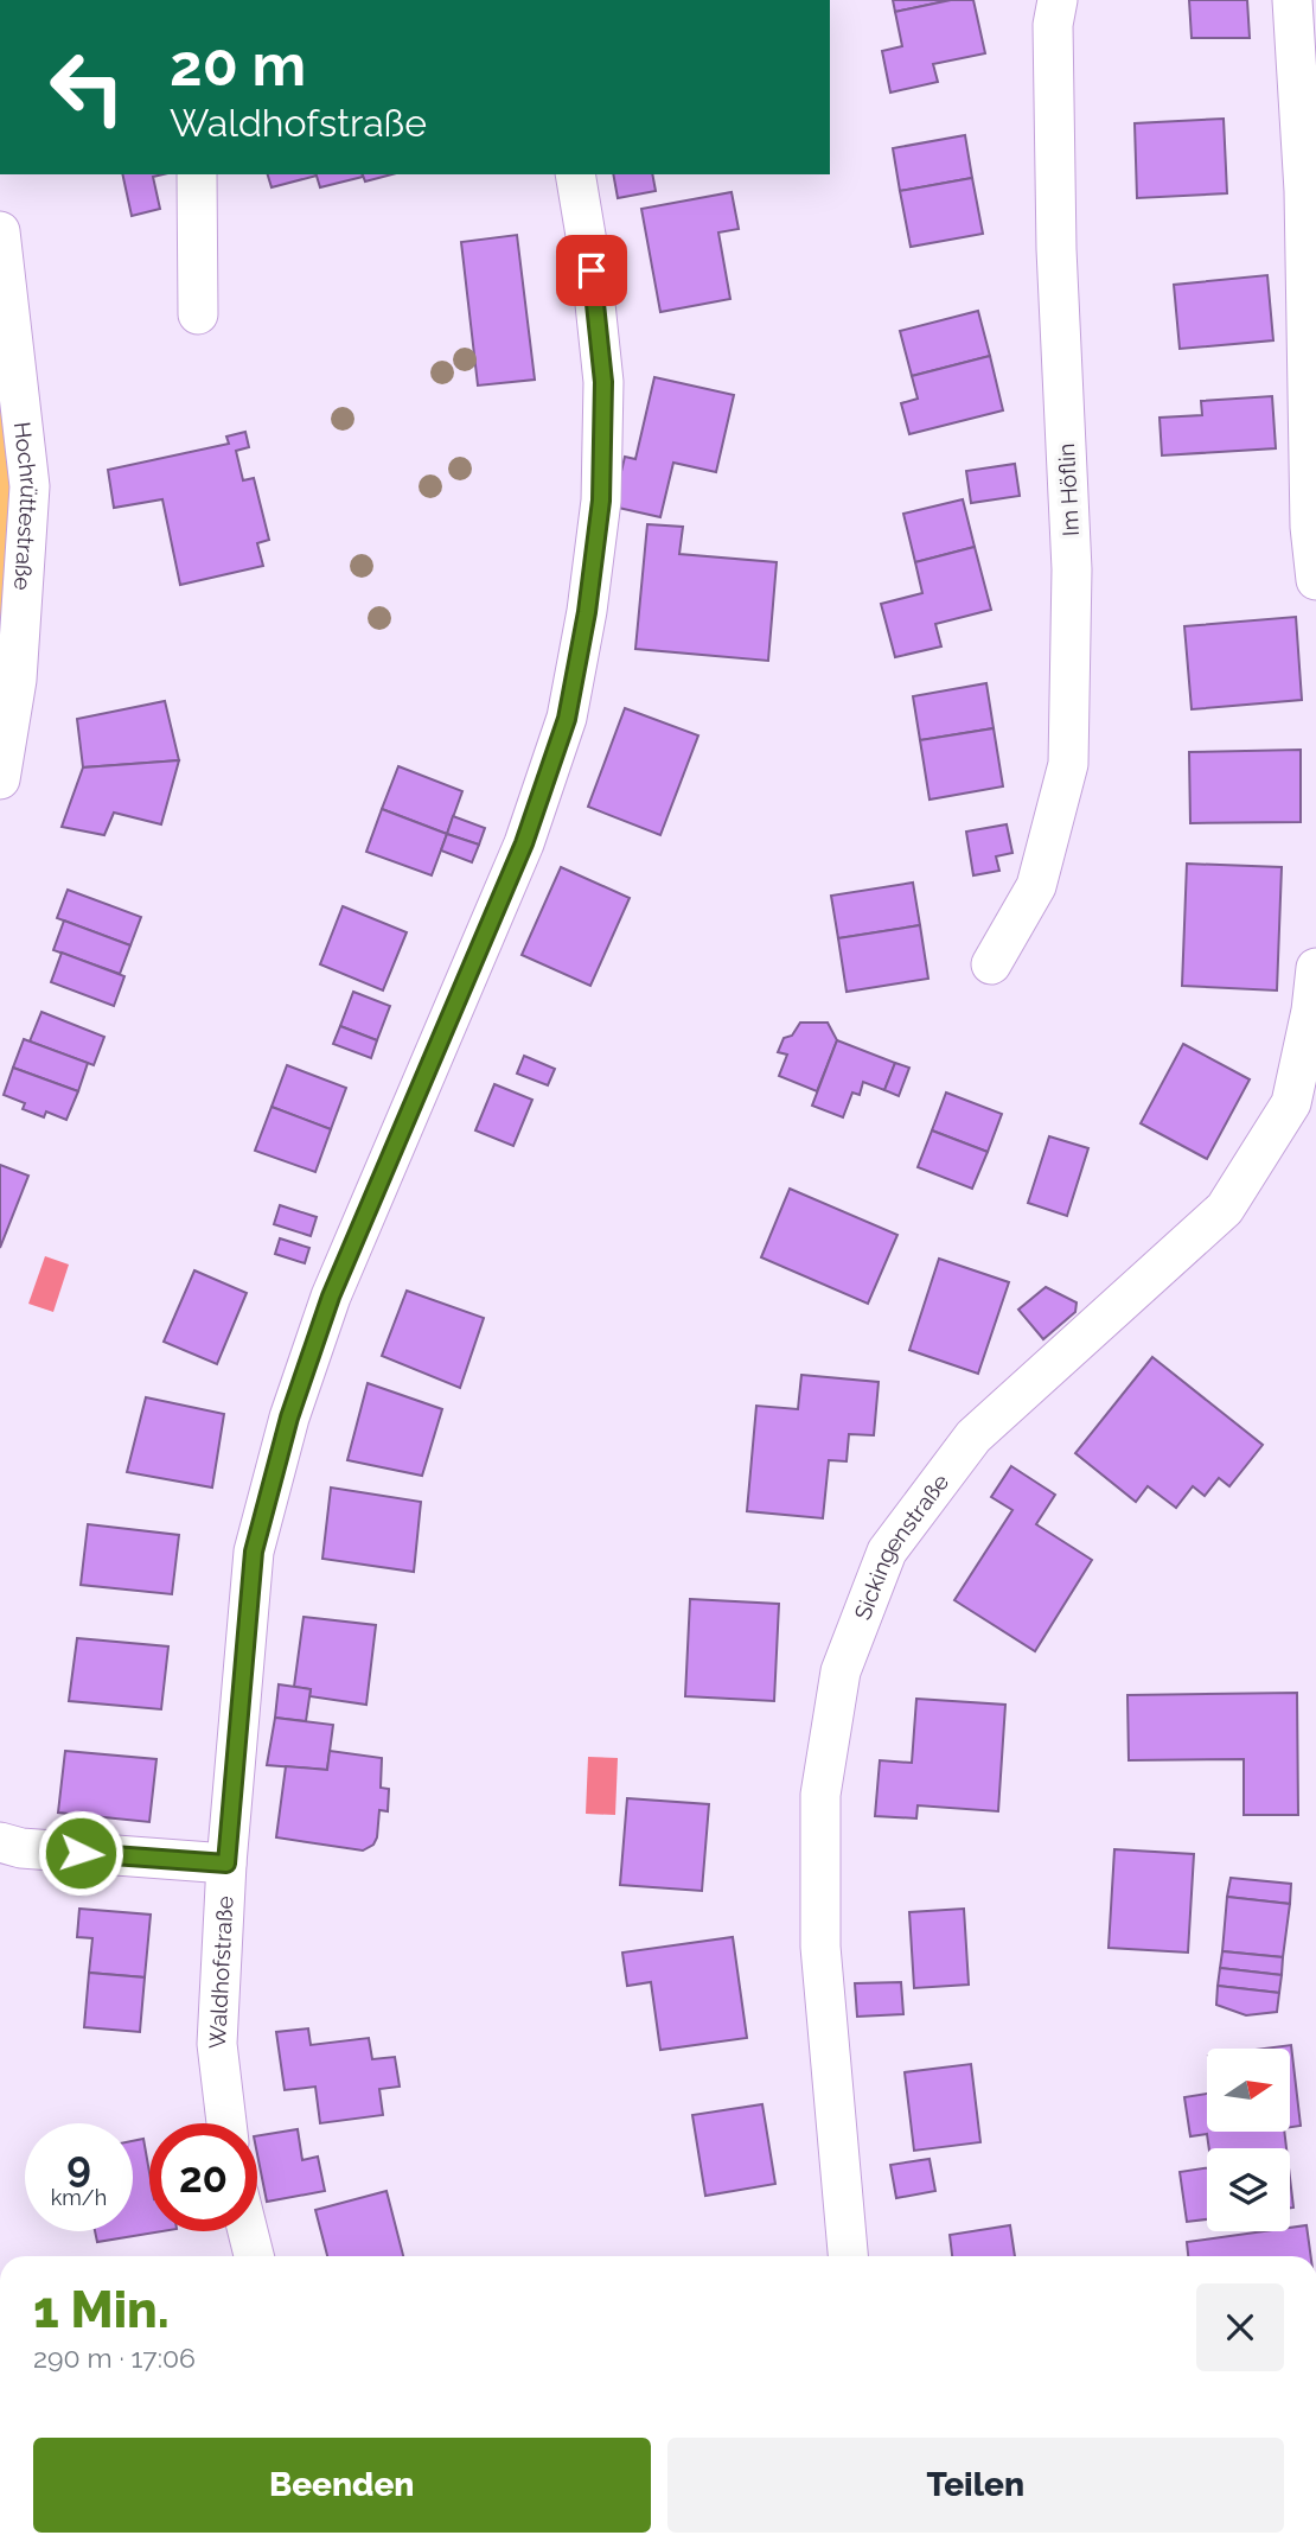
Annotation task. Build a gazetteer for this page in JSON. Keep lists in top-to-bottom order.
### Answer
{
  "streets": {
    "street": [
      "Im Höflin",
      "Hochrüttestraße",
      "Sickingenstraße",
      "Waldhofstraße"
    ]
  },
  "north": "right",
  "page": {
    "turn": ["20 m", "Waldhofstraße"],
    "speed": "9 km/h",
    "limit": "20",
    "heading": ["1 Min.", "290 m · 17:06"],
    "buttons": ["Beenden", "Teilen"]
  }
}
